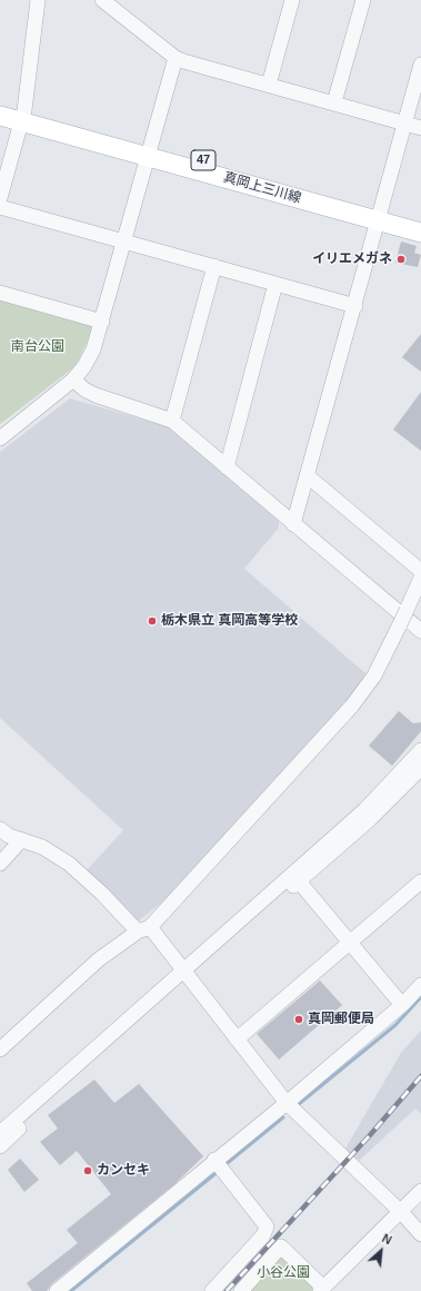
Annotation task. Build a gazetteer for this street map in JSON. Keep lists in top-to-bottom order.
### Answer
{
  "streets": {
    "main road": ["47", "真岡上三川線"]
  },
  "parks": ["南台公園", "小谷公園"],
  "places": [
    "イリエメガネ",
    "栃木県立 真岡高等学校",
    "真岡郵便局",
    "カンセキ"
  ],
  "north": "top right"
}
